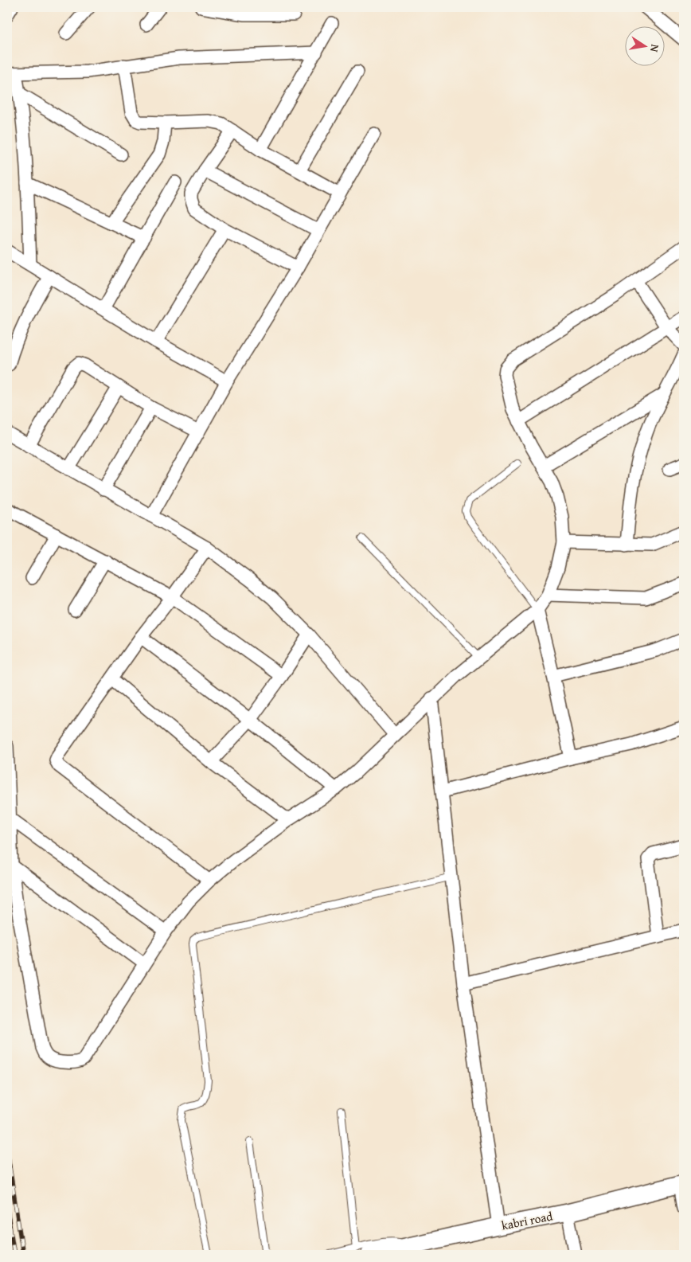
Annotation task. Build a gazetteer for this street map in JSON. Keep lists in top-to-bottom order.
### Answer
{
  "streets": {
    "street": ["kabri road"]
  },
  "north": "right"
}
